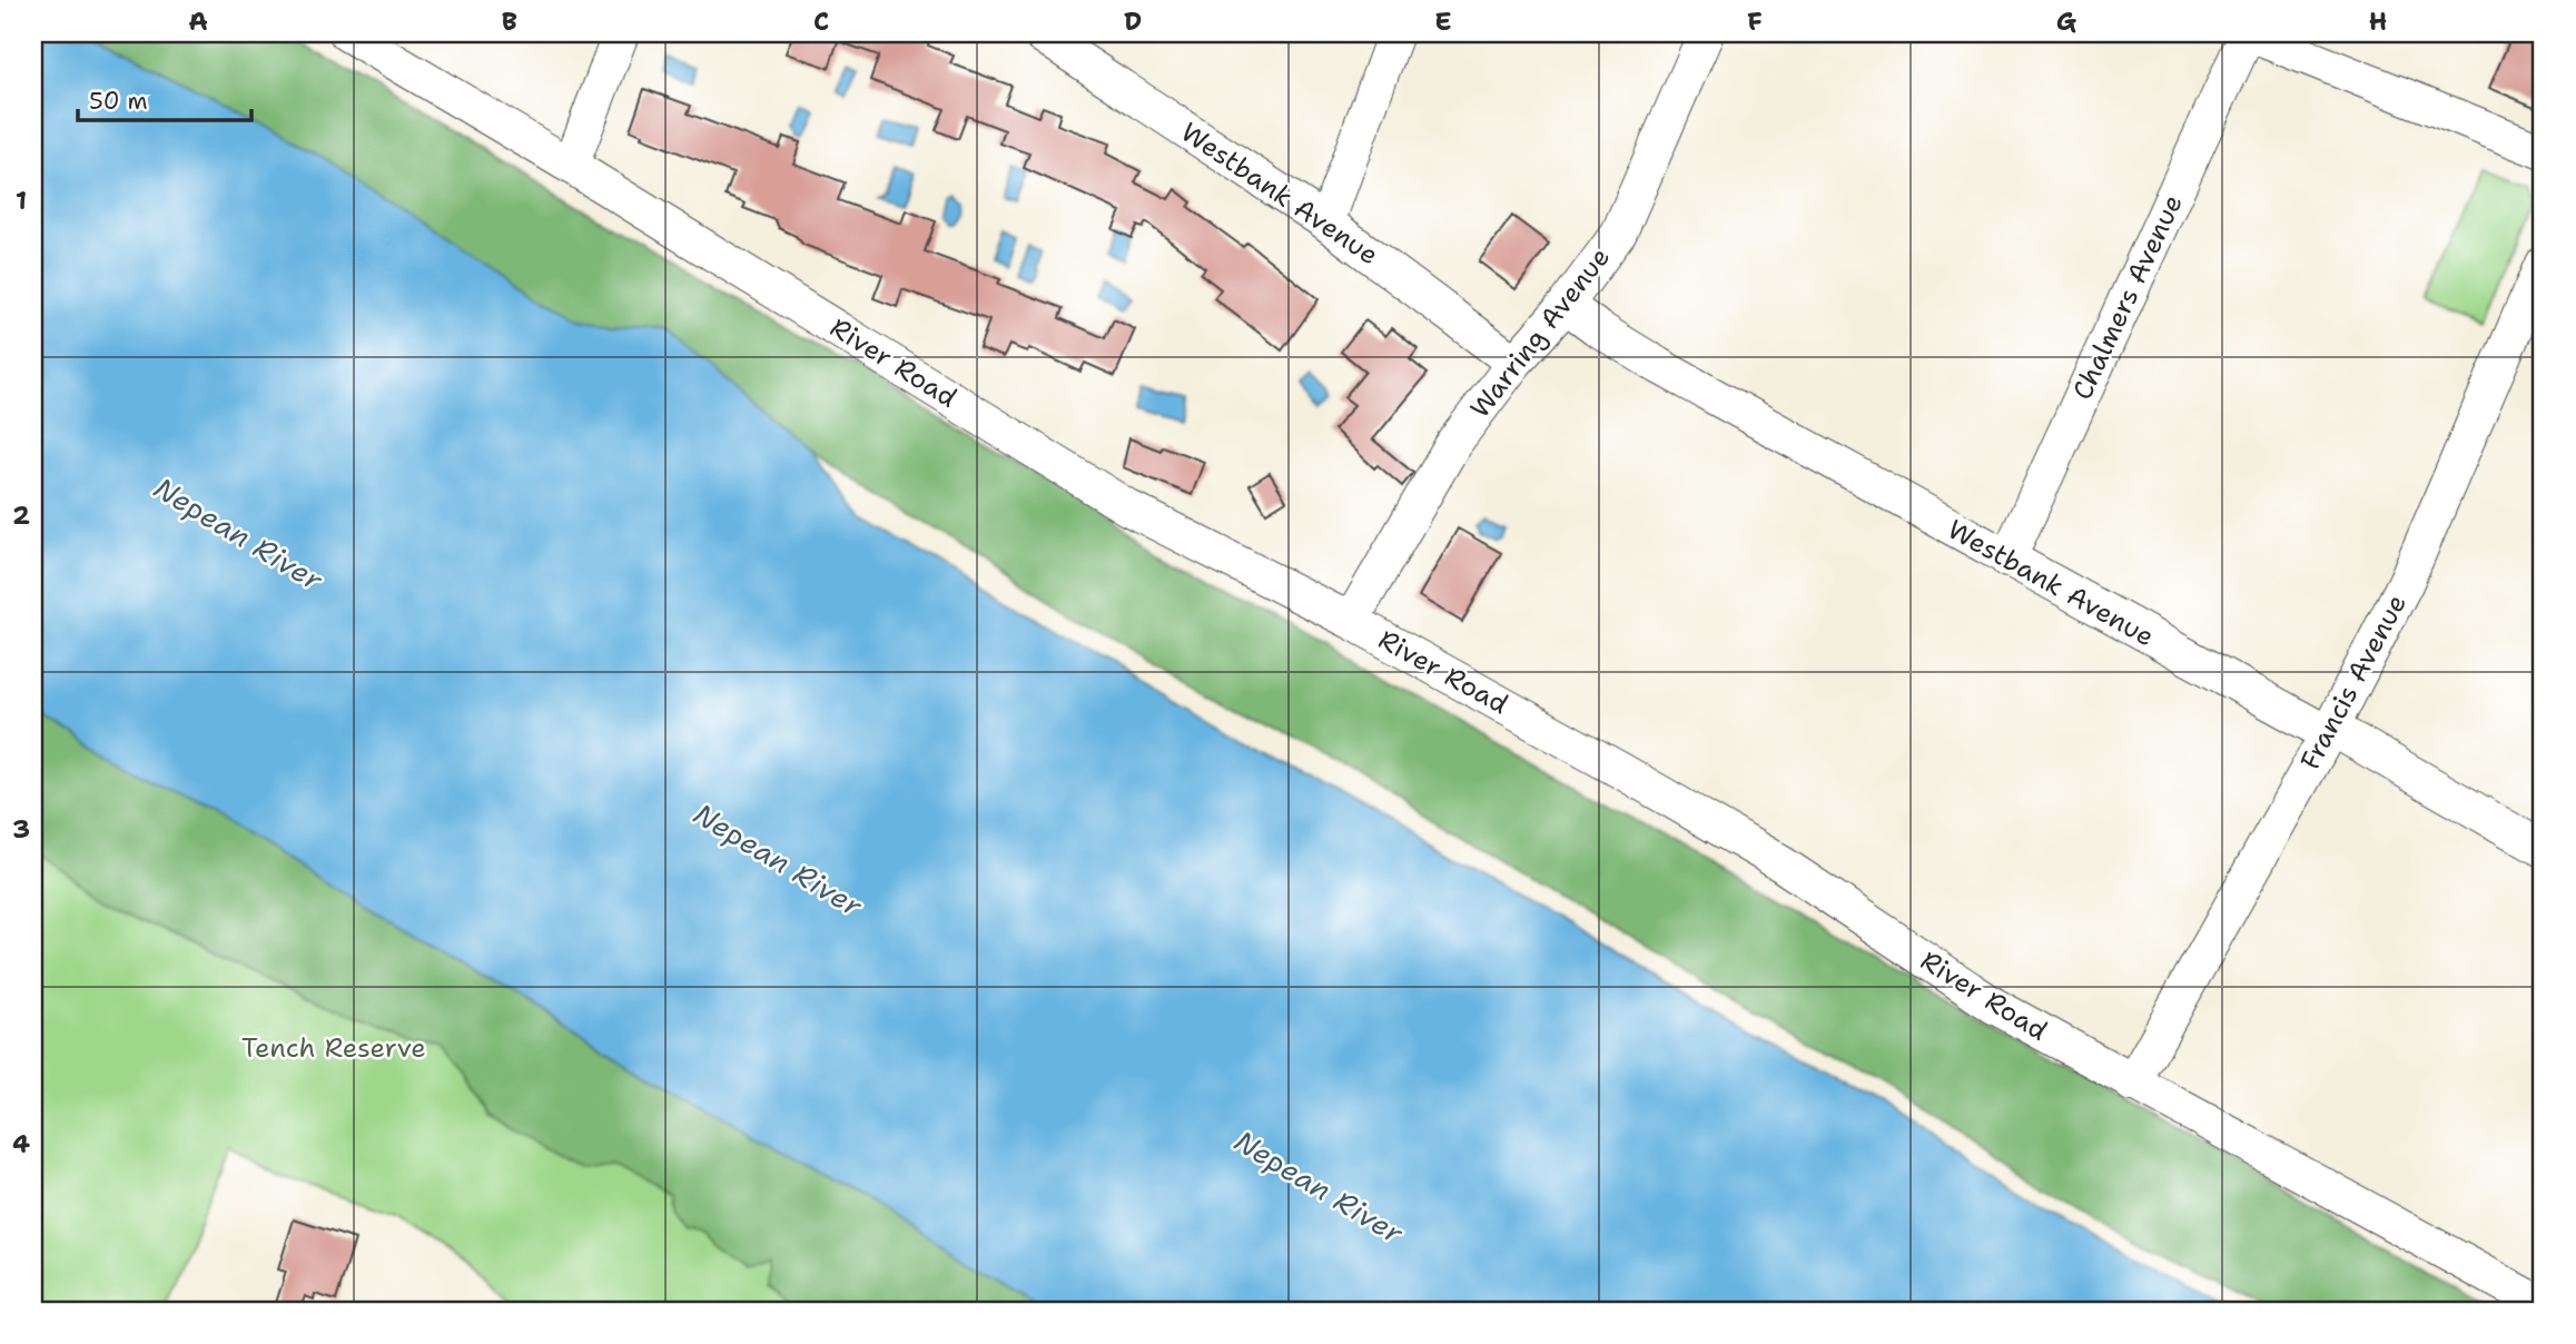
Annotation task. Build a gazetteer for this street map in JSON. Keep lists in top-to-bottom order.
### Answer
{
  "streets": {
    "street": [
      "Westbank Avenue",
      "Chalmers Avenue",
      "Warring Avenue",
      "River Road",
      "Francis Avenue"
    ]
  },
  "crossings": [
    ["Westbank Avenue", "Chalmers Avenue"],
    ["Westbank Avenue", "Warring Avenue"],
    ["Westbank Avenue", "Francis Avenue"],
    ["Warring Avenue", "River Road"],
    ["River Road", "Francis Avenue"]
  ],
  "water": ["Nepean River"],
  "parks": ["Tench Reserve"],
  "scale_bar": "50 m",
  "grid": {
    "columns": [
      "A",
      "B",
      "C",
      "D",
      "E",
      "F",
      "G",
      "H"
    ],
    "rows": [
      "1",
      "2",
      "3",
      "4"
    ]
  }
}
